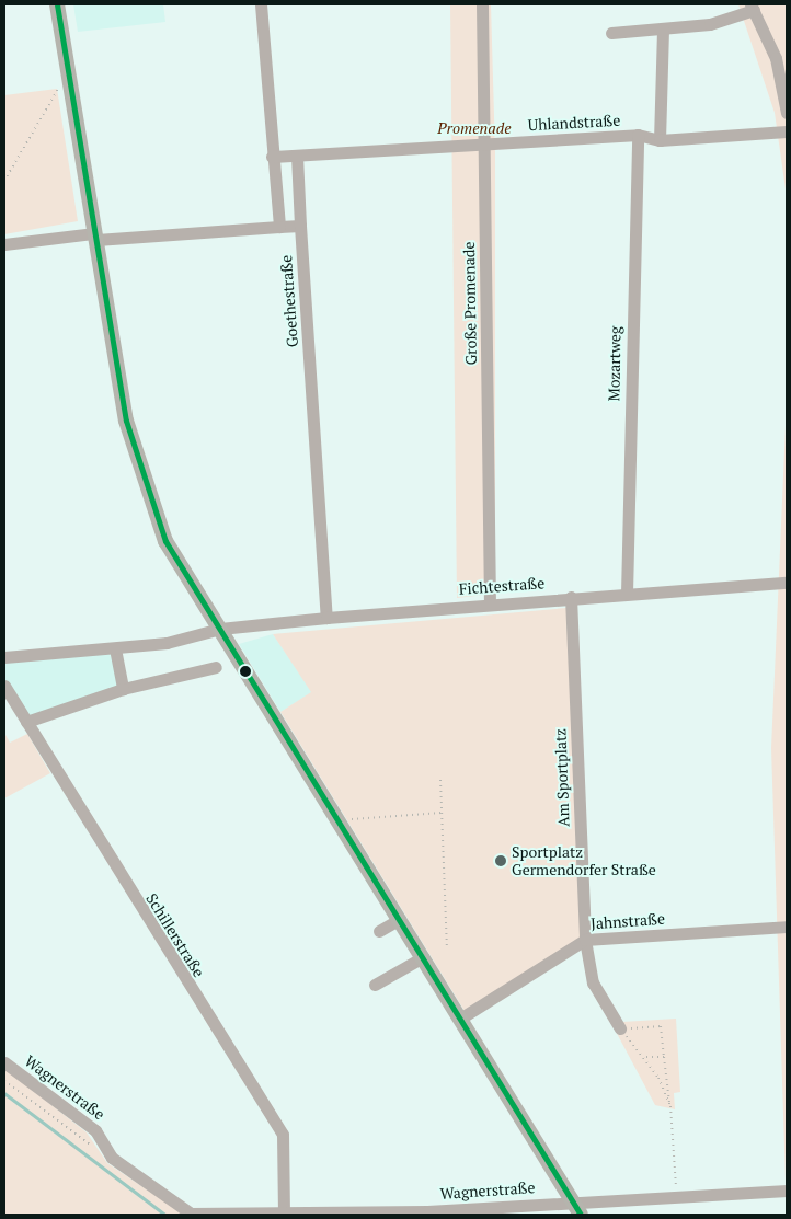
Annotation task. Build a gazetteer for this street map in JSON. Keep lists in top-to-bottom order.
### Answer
{
  "streets": {
    "street": [
      "Uhlandstraße",
      "Goethestraße",
      "Große Promenade",
      "Mozartweg",
      "Fichtestraße",
      "Am Sportplatz",
      "Jahnstraße",
      "Schillerstraße",
      "Wagnerstraße"
    ]
  },
  "crossings": [
    ["Uhlandstraße", "Große Promenade"],
    ["Uhlandstraße", "Mozartweg"],
    ["Goethestraße", "Fichtestraße"],
    ["Große Promenade", "Fichtestraße"],
    ["Mozartweg", "Fichtestraße"],
    ["Fichtestraße", "Am Sportplatz"],
    ["Am Sportplatz", "Jahnstraße"],
    ["Schillerstraße", "Wagnerstraße"]
  ],
  "parks": ["Promenade"],
  "places": ["Sportplatz Germendorfer Straße"]
}
